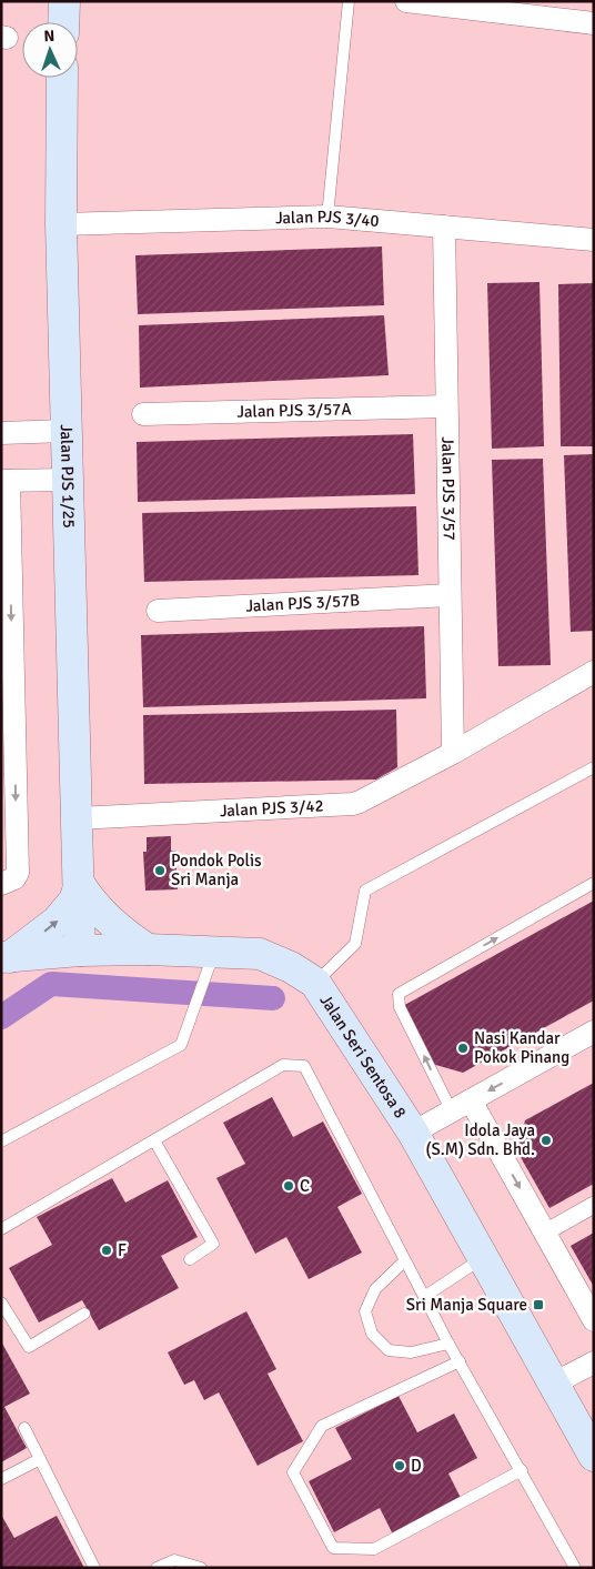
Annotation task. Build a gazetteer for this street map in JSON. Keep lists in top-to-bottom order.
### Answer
{
  "streets": {
    "main road": ["Jalan PJS 1/25", "Jalan Seri Sentosa 8"],
    "street": [
      "Jalan PJS 3/40",
      "Jalan PJS 3/57A",
      "Jalan PJS 3/57",
      "Jalan PJS 3/57B",
      "Jalan PJS 3/42"
    ]
  },
  "crossings": [
    ["Jalan PJS 3/40", "Jalan PJS 1/25"],
    ["Jalan PJS 3/40", "Jalan PJS 3/57"],
    ["Jalan PJS 3/57A", "Jalan PJS 3/57"],
    ["Jalan PJS 1/25", "Jalan PJS 3/42"],
    ["Jalan PJS 1/25", "Jalan Seri Sentosa 8"],
    ["Jalan PJS 3/57", "Jalan PJS 3/57B"],
    ["Jalan PJS 3/57", "Jalan PJS 3/42"]
  ],
  "places": {
    "other": [
      "Pondok Polis Sri Manja",
      "Nasi Kandar Pokok Pinang",
      "Idola Jaya (S.M) Sdn. Bhd.",
      "C",
      "F",
      "D"
    ],
    "transit": ["Sri Manja Square"]
  },
  "north": "top"
}
